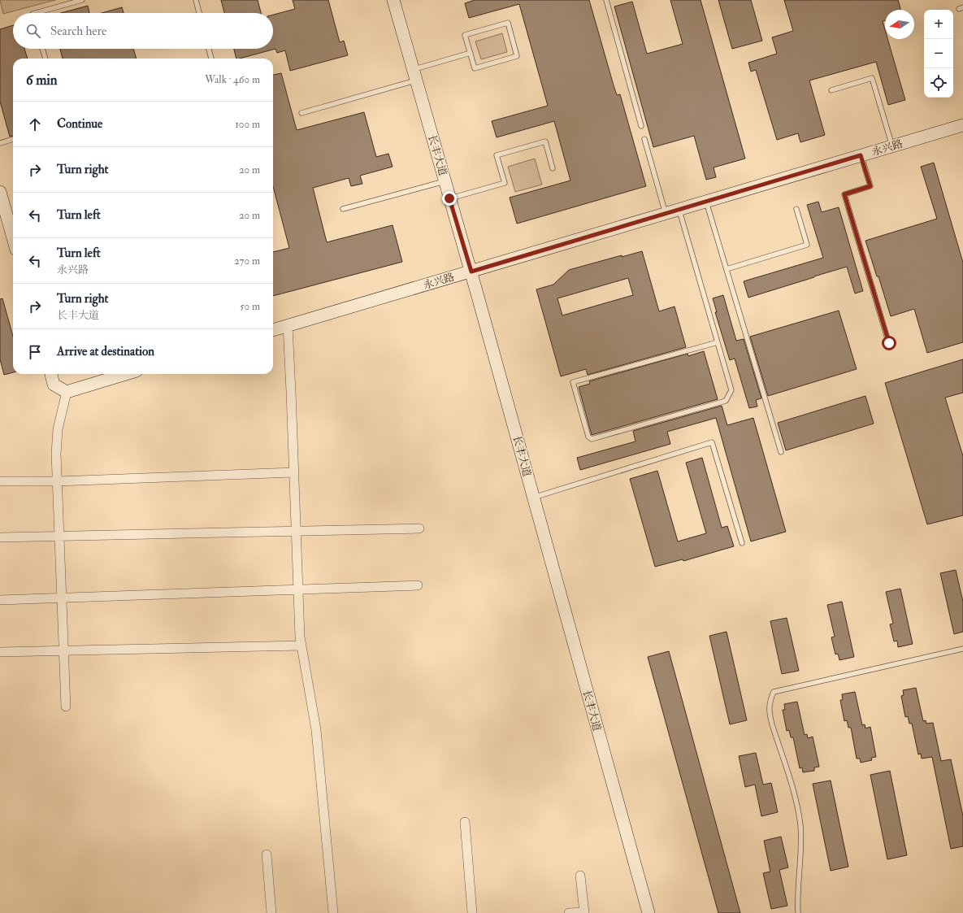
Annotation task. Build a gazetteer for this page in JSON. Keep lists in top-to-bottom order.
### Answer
{
  "streets": {
    "main road": ["永兴路", "长丰大道"]
  },
  "crossings": [
    ["永兴路", "长丰大道"]
  ],
  "north": "left",
  "page": {
    "map_buttons": ["+", "−"],
    "search": "Search here",
    "heading": ["6 min", "Walk · 460 m"],
    "list": [
      ["Continue", "100 m"],
      ["Turn right", "20 m"],
      ["Turn left", "20 m"],
      ["Turn left", "永兴路", "270 m"],
      ["Turn right", "长丰大道", "50 m"],
      "Arrive at destination"
    ]
  }
}
